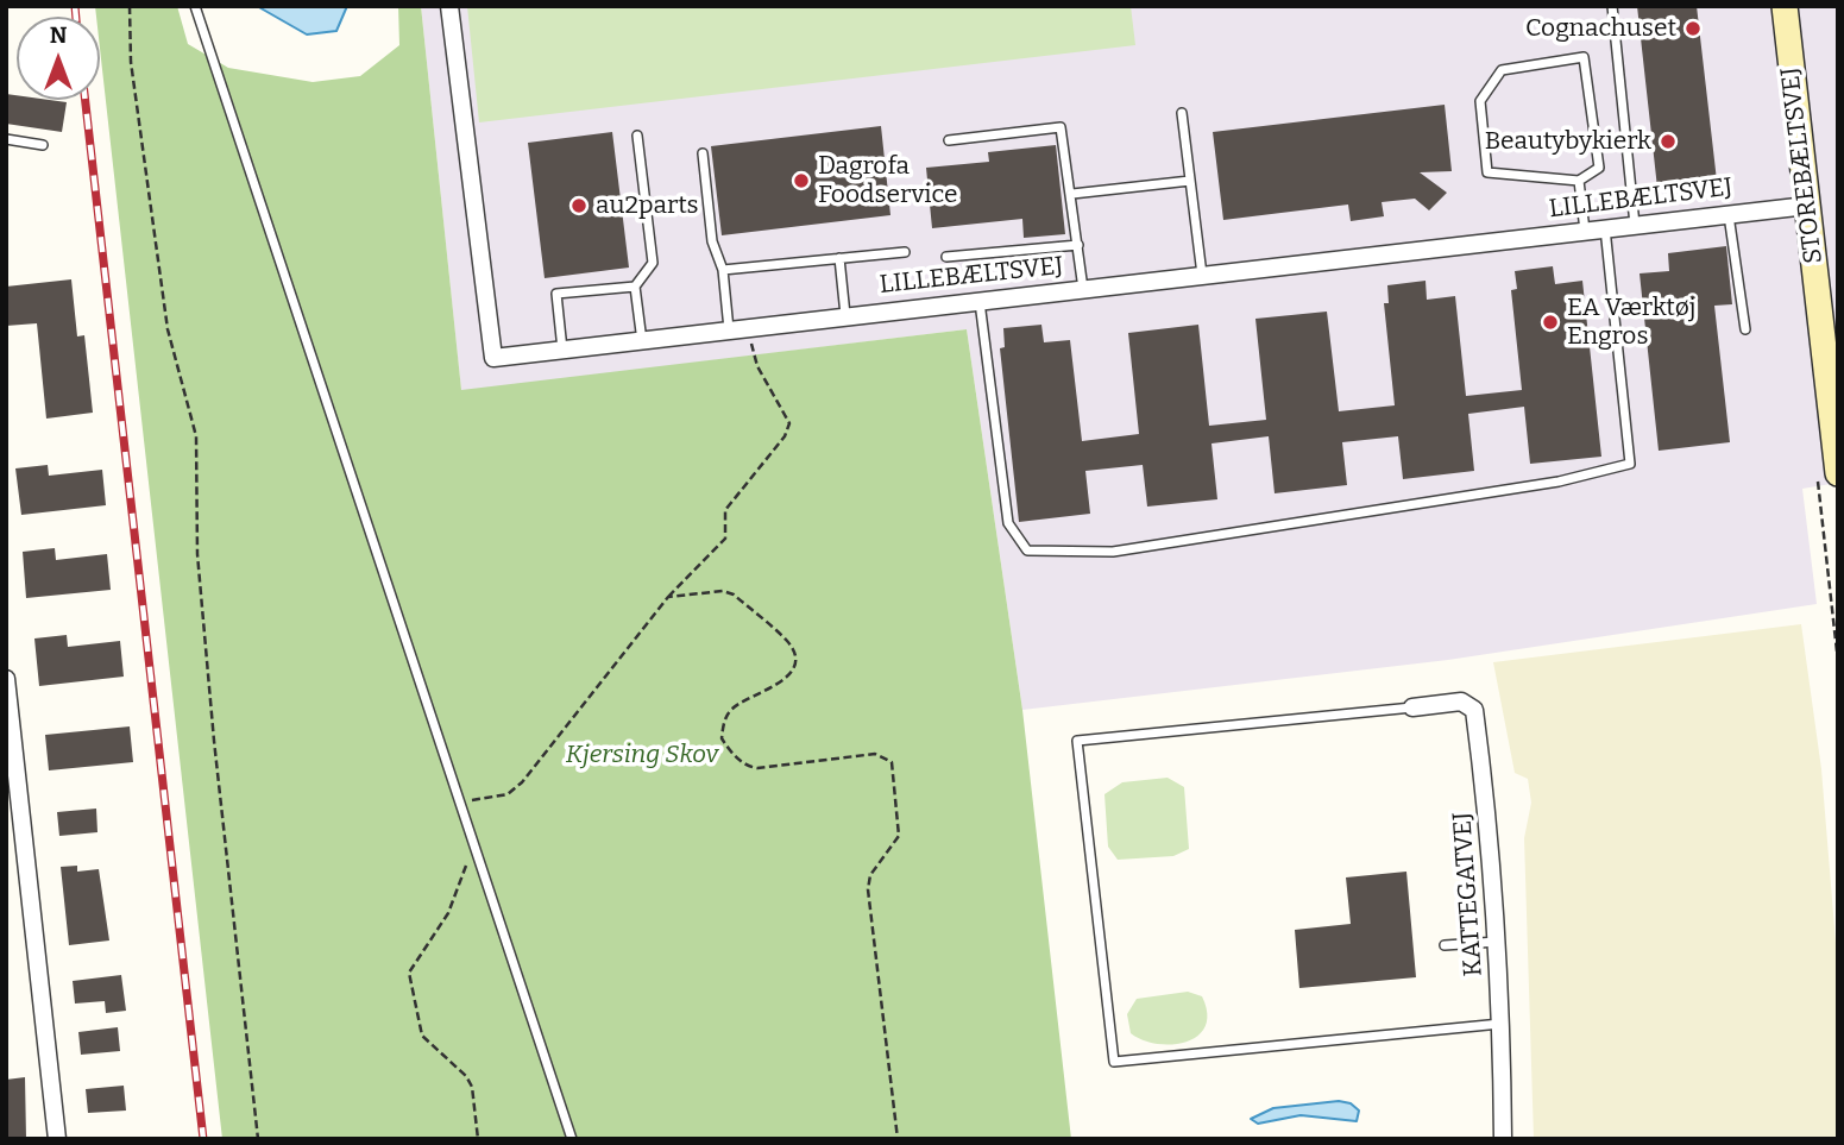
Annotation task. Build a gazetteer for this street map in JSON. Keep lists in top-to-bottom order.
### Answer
{
  "streets": {
    "street": ["STOREBÆLTSVEJ", "LILLEBÆLTSVEJ", "KATTEGATVEJ"]
  },
  "crossings": [
    ["STOREBÆLTSVEJ", "LILLEBÆLTSVEJ"]
  ],
  "parks": ["Kjersing Skov"],
  "places": [
    "Cognachuset",
    "Beautybykierk",
    "Dagrofa Foodservice",
    "au2parts",
    "EA Værktøj Engros"
  ],
  "north": "top"
}
